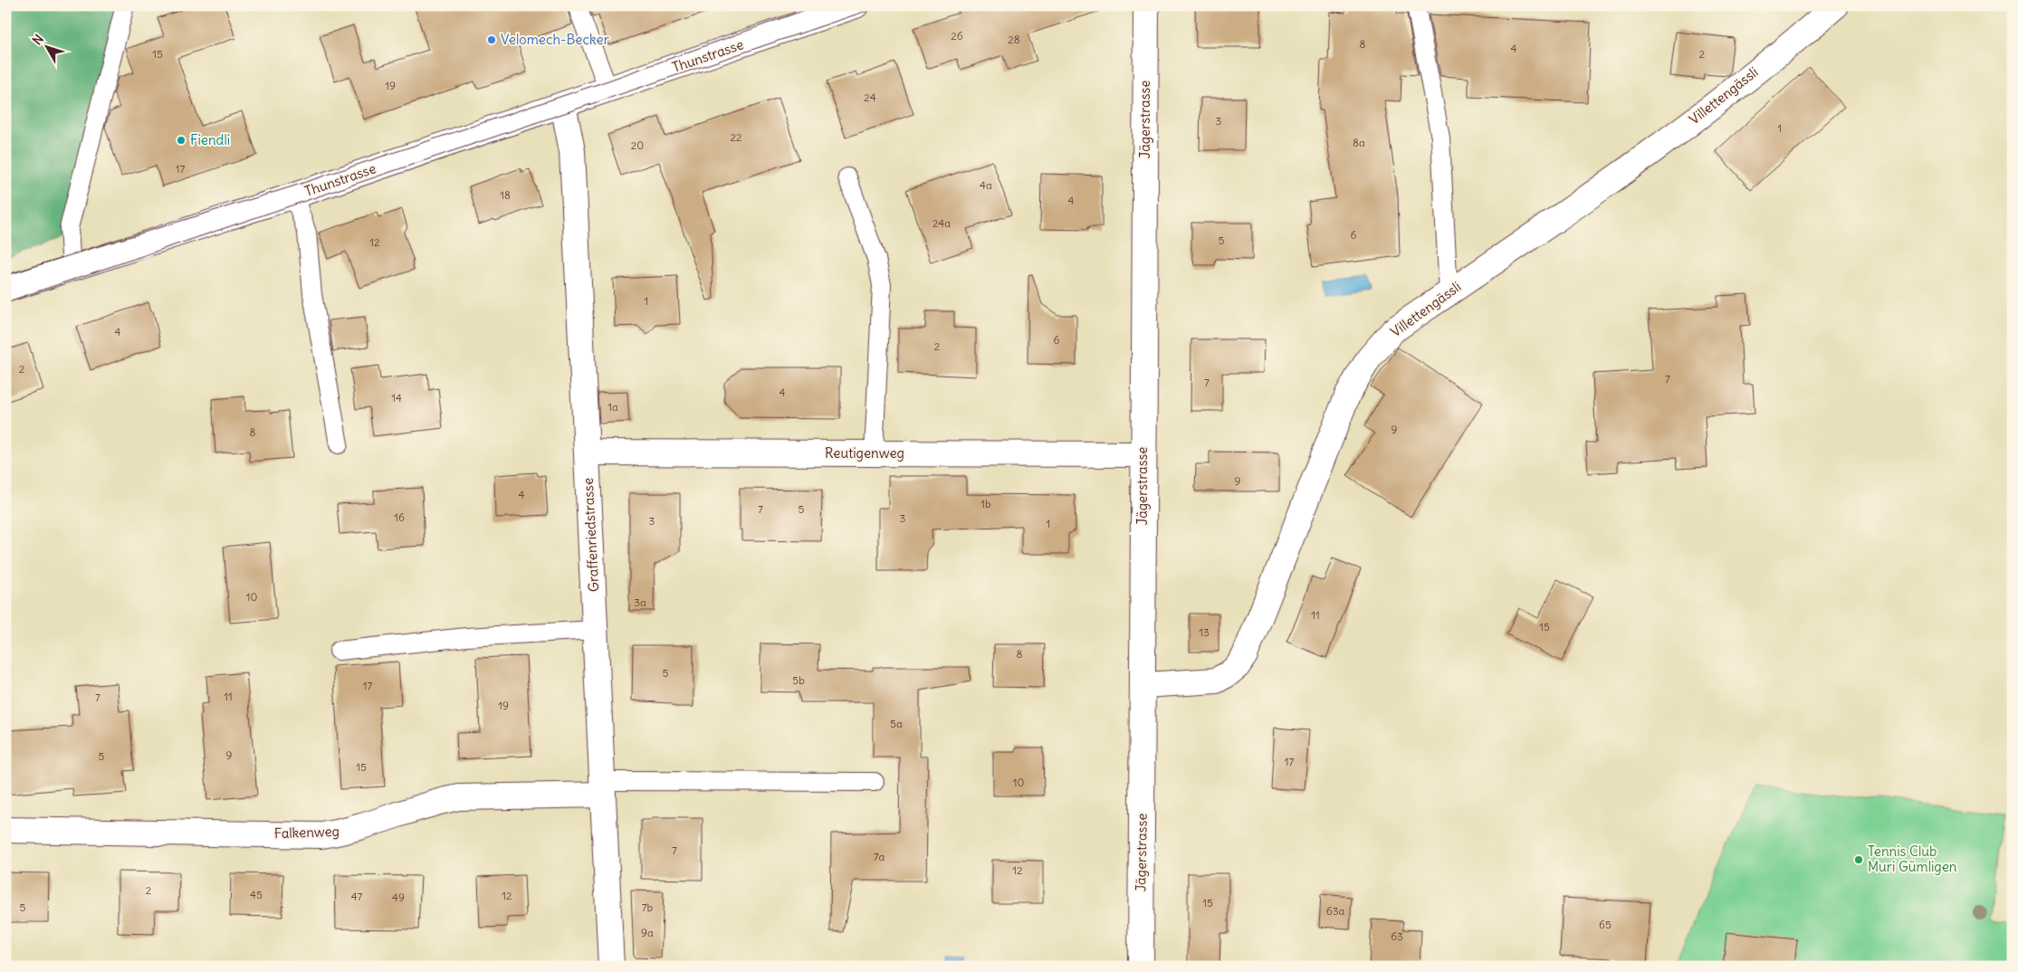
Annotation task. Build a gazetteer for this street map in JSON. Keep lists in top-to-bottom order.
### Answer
{
  "streets": {
    "street": [
      "Thunstrasse",
      "Villettengässli",
      "Jägerstrasse",
      "Reutigenweg",
      "Graffenriedstrasse",
      "Falkenweg"
    ]
  },
  "crossings": [
    ["Thunstrasse", "Graffenriedstrasse"],
    ["Villettengässli", "Jägerstrasse"],
    ["Jägerstrasse", "Reutigenweg"],
    ["Reutigenweg", "Graffenriedstrasse"],
    ["Graffenriedstrasse", "Falkenweg"]
  ],
  "places": ["Velomech-Becker", "Fiendli", "Tennis Club Muri Gümligen"],
  "house_numbers": [
    "26",
    "28",
    "8",
    "4",
    "15",
    "2",
    "19",
    "24",
    "3",
    "1",
    "22",
    "8a",
    "20",
    "17",
    "4a",
    "18",
    "4",
    "24a",
    "6",
    "5",
    "12",
    "1",
    "4",
    "6",
    "2",
    "2",
    "7",
    "7",
    "4",
    "14",
    "1a",
    "9",
    "8",
    "9",
    "4",
    "1b",
    "7",
    "5",
    "16",
    "3",
    "3",
    "1",
    "10",
    "3a",
    "11",
    "15",
    "13",
    "8",
    "5",
    "5b",
    "17",
    "11",
    "7",
    "19",
    "5a",
    "9",
    "5",
    "17",
    "15",
    "10",
    "7",
    "7a",
    "12",
    "2",
    "45",
    "12",
    "47",
    "49",
    "15",
    "5",
    "7b",
    "63a",
    "65",
    "9a",
    "63"
  ],
  "north": "top left"
}
